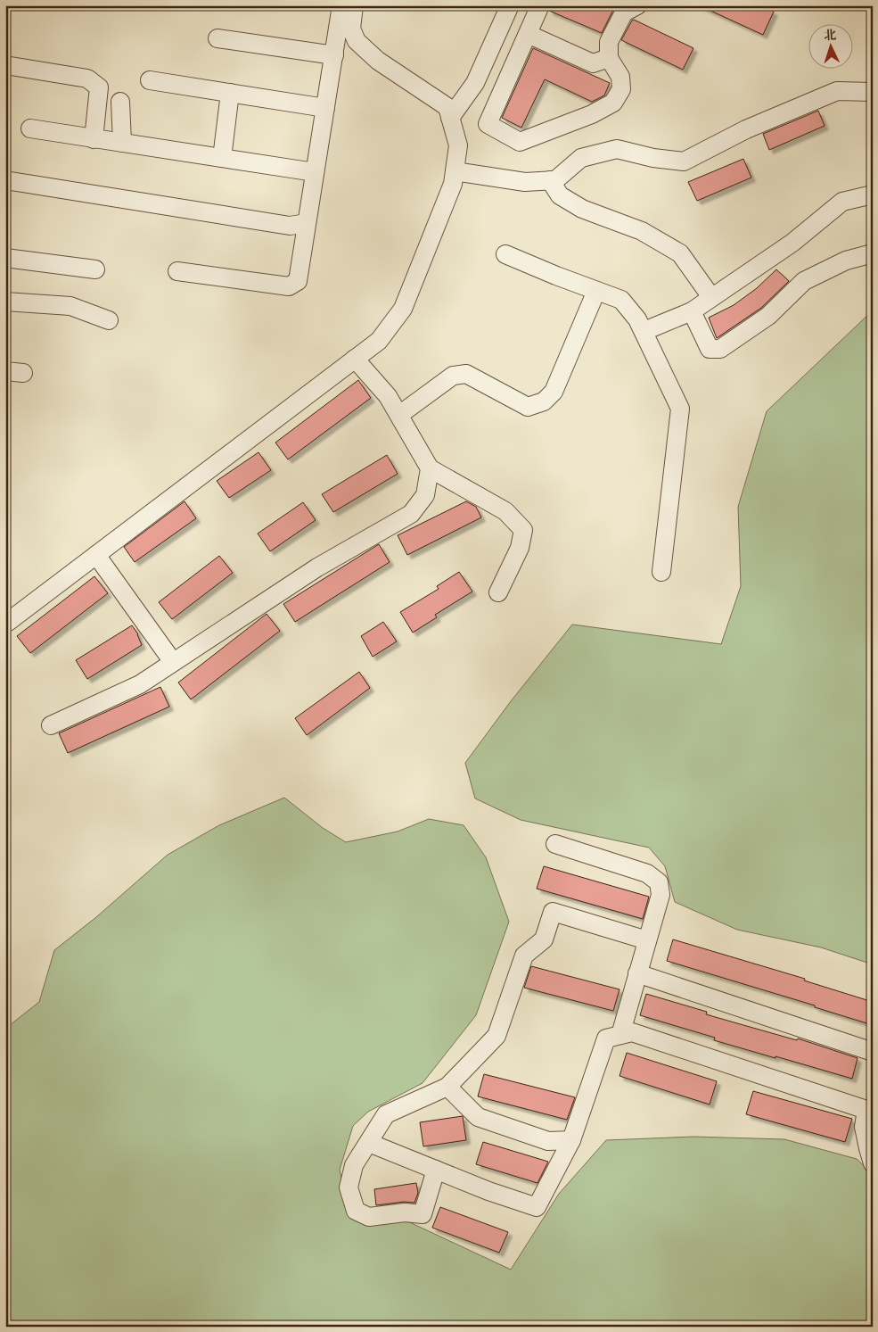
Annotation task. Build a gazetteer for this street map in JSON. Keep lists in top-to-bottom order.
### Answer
{
  "north": "top"
}
